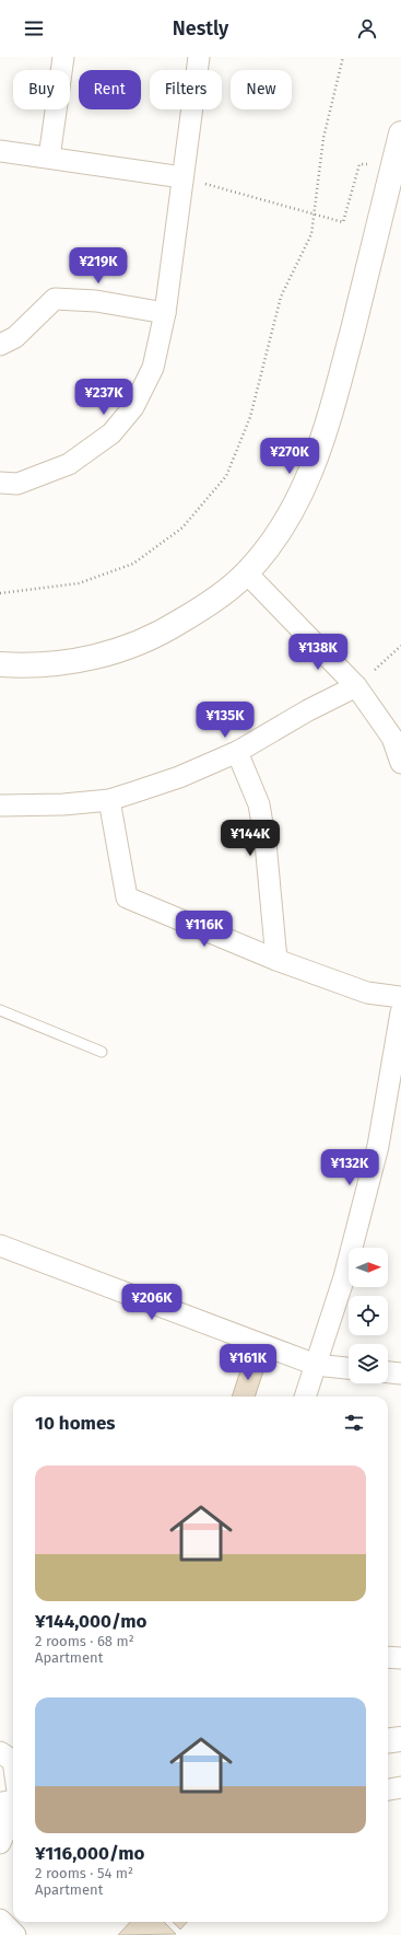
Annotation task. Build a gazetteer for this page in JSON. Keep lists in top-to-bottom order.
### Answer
{
  "north": "right",
  "page": {
    "header": "Nestly",
    "chip": [
      "Buy",
      "Rent",
      "Filters",
      "New"
    ],
    "price": [
      "¥219K",
      "¥237K",
      "¥270K",
      "¥138K",
      "¥135K",
      "¥144K",
      "¥116K",
      "¥132K",
      "¥206K",
      "¥161K"
    ],
    "heading": "10 homes",
    "list": [
      {
        "name": "¥144,000/mo",
        "note": "2 rooms · 68 m² · Apartment"
      },
      {
        "name": "¥116,000/mo",
        "note": "2 rooms · 54 m² · Apartment"
      }
    ]
  }
}
